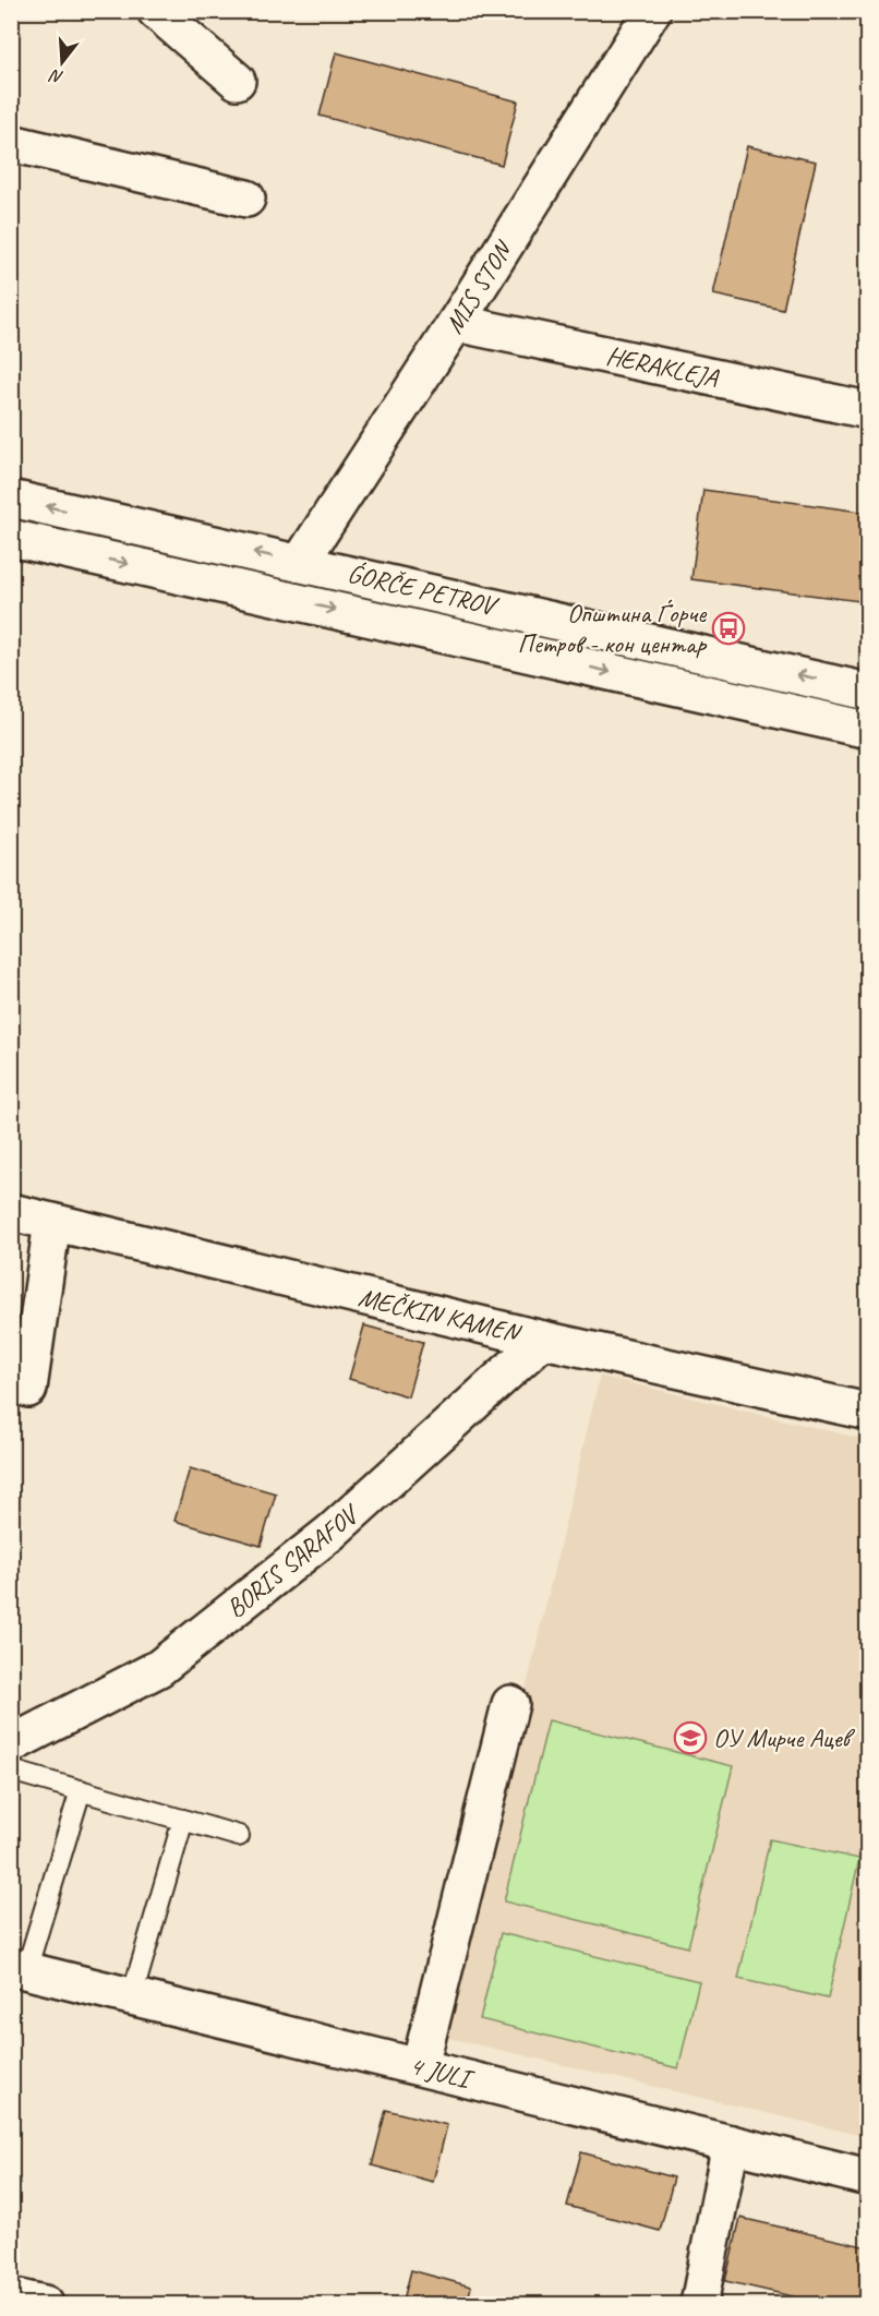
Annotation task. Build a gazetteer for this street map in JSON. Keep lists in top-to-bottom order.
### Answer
{
  "streets": {
    "street": [
      "MIS STON",
      "HERAKLEJA",
      "ǴORČE PETROV",
      "MEČKIN KAMEN",
      "BORIS SARAFOV",
      "4 JULI"
    ]
  },
  "crossings": [
    ["MIS STON", "HERAKLEJA"],
    ["MIS STON", "ǴORČE PETROV"],
    ["MEČKIN KAMEN", "BORIS SARAFOV"]
  ],
  "places": {
    "bus stop": ["Општина Ѓорче Петров - кон центар"],
    "school or university": ["ОУ Мирче Ацев"]
  },
  "north": "bottom"
}
